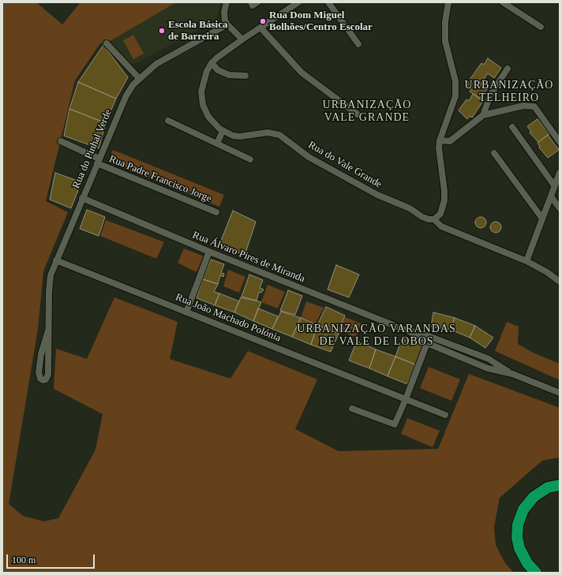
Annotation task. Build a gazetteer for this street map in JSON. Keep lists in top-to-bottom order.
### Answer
{
  "streets": {
    "street": [
      "Rua do Pinhal Verde",
      "Rua do Vale Grande",
      "Rua Padre Francisco Jorge",
      "Rua Álvaro Pires de Miranda",
      "Rua João Machado Polónia"
    ]
  },
  "crossings": [
    ["Rua do Pinhal Verde", "Rua Padre Francisco Jorge"],
    ["Rua do Pinhal Verde", "Rua Álvaro Pires de Miranda"],
    ["Rua do Pinhal Verde", "Rua João Machado Polónia"]
  ],
  "districts": ["URBANIZAÇÃO TELHEIRO", "URBANIZAÇÃO VALE GRANDE", "URBANIZAÇÃO VARANDAS DE VALE DE LOBOS"],
  "places": ["Rua Dom Miguel Bolhões/Centro Escolar", "Escola Básica de Barreira"],
  "scale_bar": "100 m"
}
